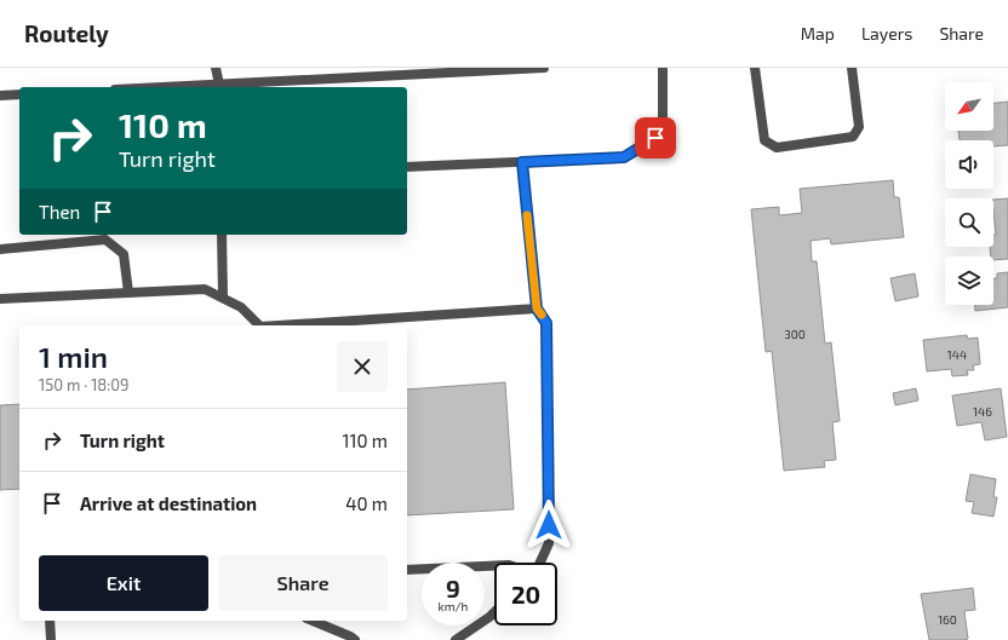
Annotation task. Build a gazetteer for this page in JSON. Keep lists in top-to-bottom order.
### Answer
{
  "house_numbers": [
    "300",
    "144",
    "146",
    "160"
  ],
  "north": "bottom left",
  "page": {
    "header": "Routely",
    "nav": ["Map", "Layers", "Share"],
    "turn": ["110 m", "Turn right"],
    "then": "Then",
    "heading": ["1 min", "150 m · 18:09"],
    "list": [
      {
        "name": "Turn right",
        "value": "110 m"
      },
      {
        "name": "Arrive at destination",
        "value": "40 m"
      }
    ],
    "buttons": ["Exit", "Share"],
    "speed": "9 km/h",
    "limit": "20"
  }
}
